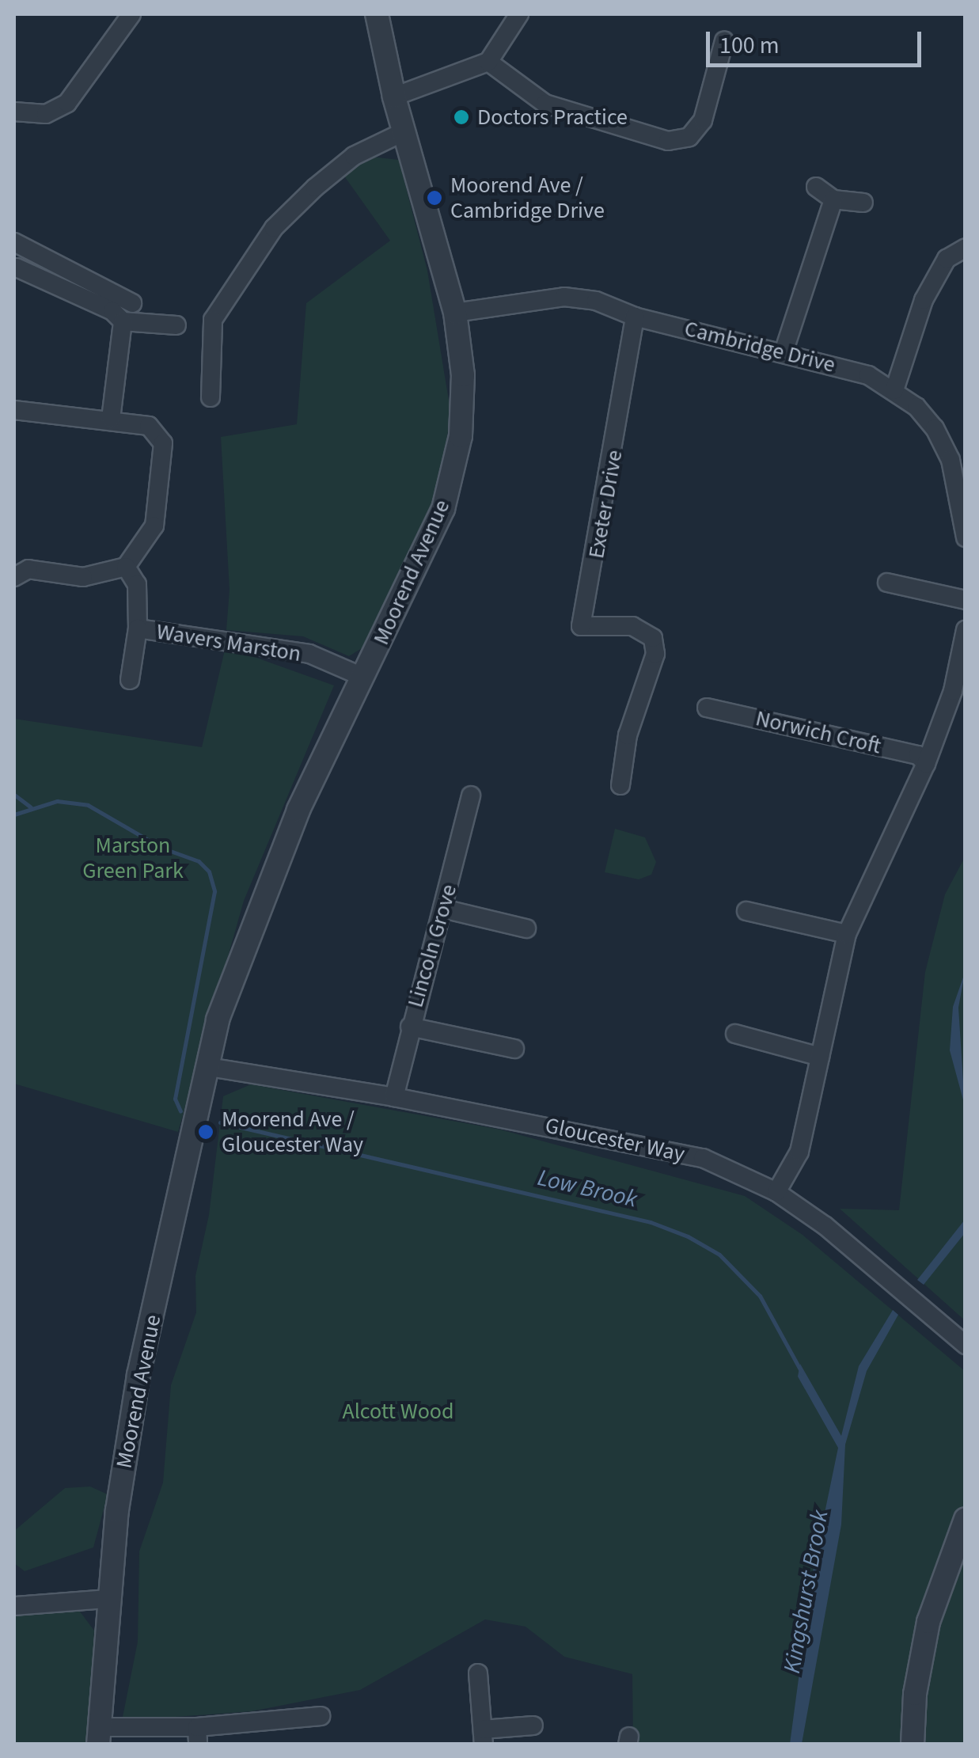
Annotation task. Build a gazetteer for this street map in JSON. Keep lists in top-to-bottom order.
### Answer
{
  "streets": {
    "street": [
      "Cambridge Drive",
      "Exeter Drive",
      "Moorend Avenue",
      "Wavers Marston",
      "Norwich Croft",
      "Lincoln Grove",
      "Gloucester Way"
    ]
  },
  "crossings": [
    ["Cambridge Drive", "Exeter Drive"],
    ["Cambridge Drive", "Moorend Avenue"],
    ["Moorend Avenue", "Wavers Marston"],
    ["Moorend Avenue", "Gloucester Way"],
    ["Lincoln Grove", "Gloucester Way"]
  ],
  "water": ["Low Brook", "Kingshurst Brook"],
  "parks": ["Marston Green Park", "Alcott Wood"],
  "places": ["Doctors Practice", "Moorend Ave / Cambridge Drive", "Moorend Ave / Gloucester Way"],
  "scale_bar": "100 m"
}
